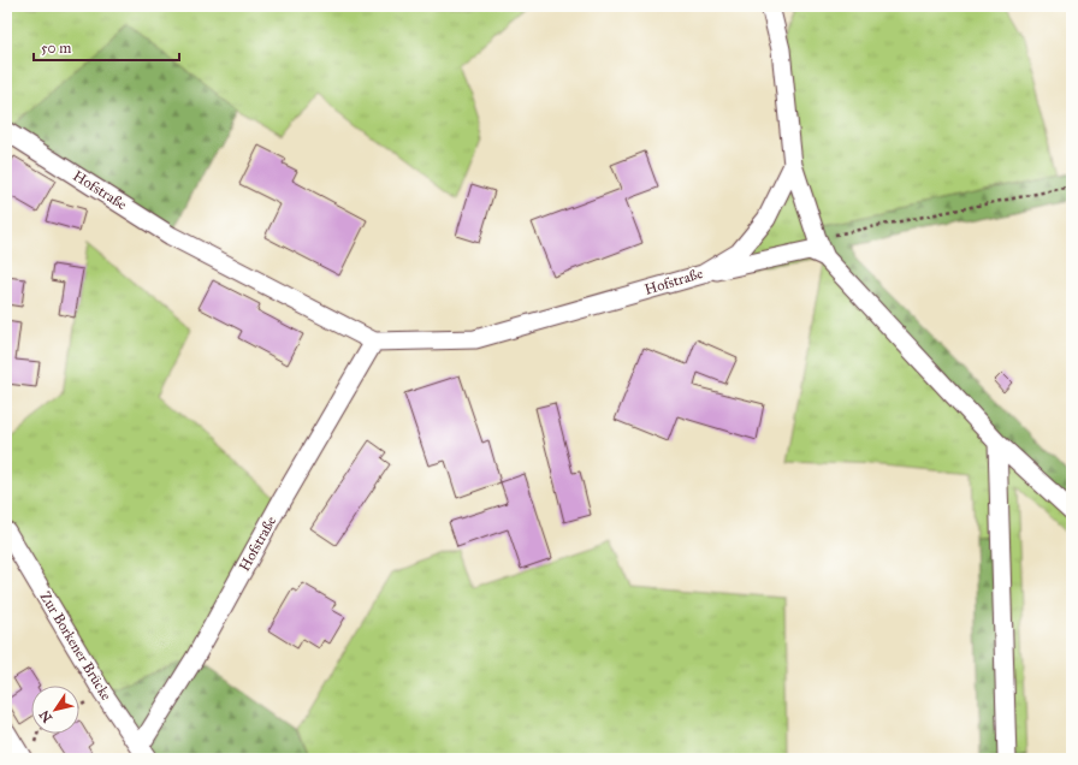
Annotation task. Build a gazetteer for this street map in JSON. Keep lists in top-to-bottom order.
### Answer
{
  "streets": {
    "street": ["Hofstraße", "Zur Borkener Brücke"]
  },
  "crossings": [
    ["Hofstraße", "Zur Borkener Brücke"]
  ],
  "scale_bar": "50 m",
  "north": "bottom left"
}
